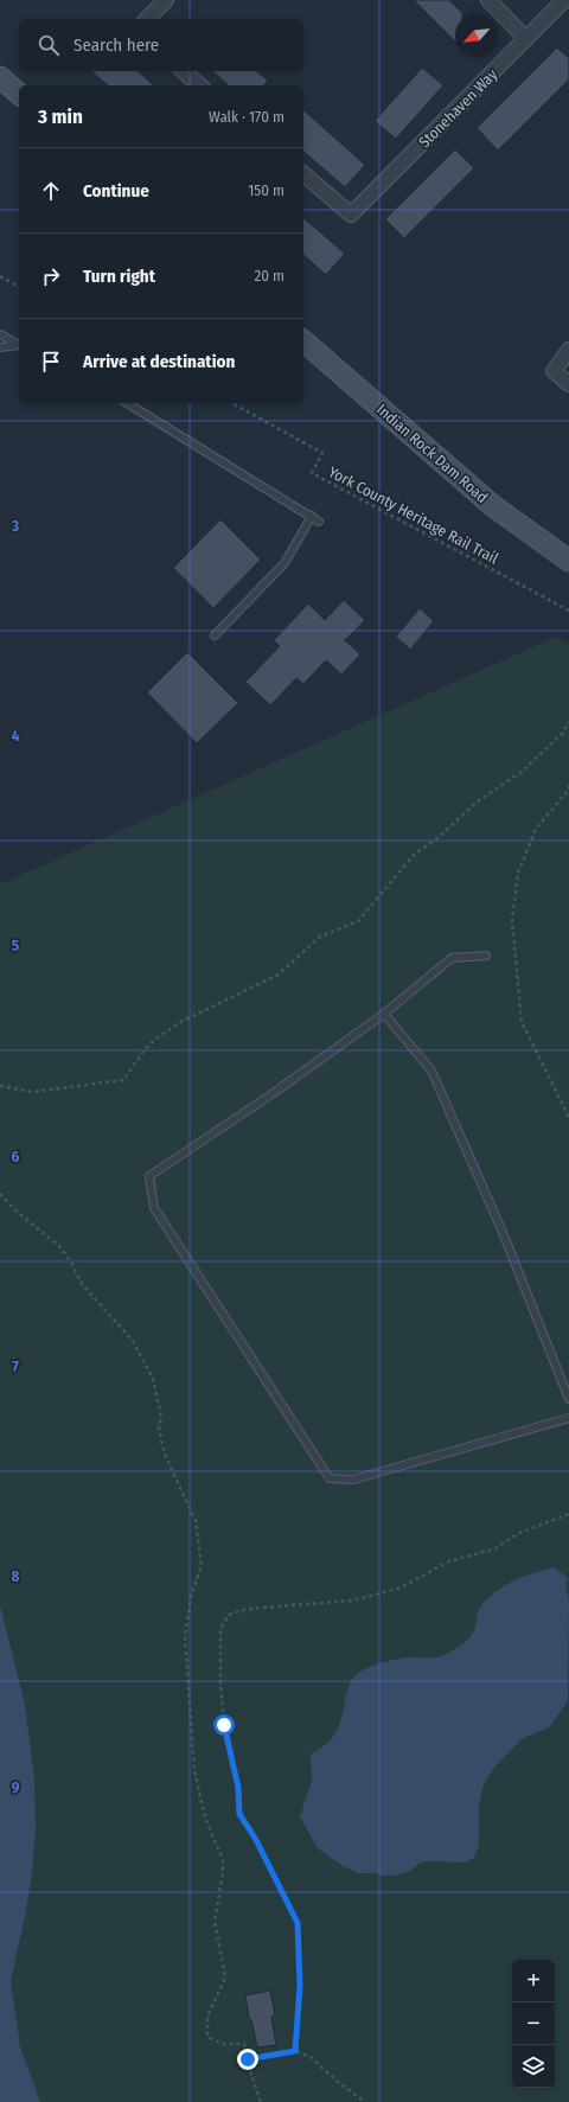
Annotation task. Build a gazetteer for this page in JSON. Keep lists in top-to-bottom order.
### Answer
{
  "streets": {
    "street": ["Stonehaven Way", "Indian Rock Dam Road"],
    "path": ["York County Heritage Rail Trail"]
  },
  "north": "bottom left",
  "page": {
    "search": "Search here",
    "heading": ["3 min", "Walk · 170 m"],
    "list": [
      ["Continue", "150 m"],
      ["Turn right", "20 m"],
      "Arrive at destination"
    ],
    "map_buttons": ["+", "−"]
  },
  "grid": {
    "rows": [
      "3",
      "4",
      "5",
      "6",
      "7",
      "8",
      "9"
    ]
  }
}
